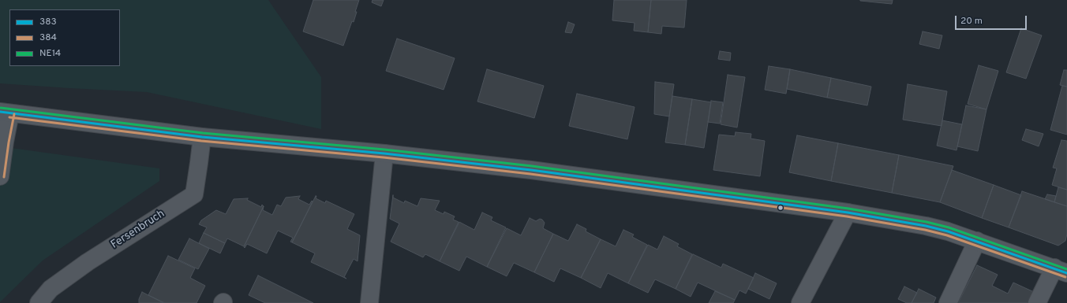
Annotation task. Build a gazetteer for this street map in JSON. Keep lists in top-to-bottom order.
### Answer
{
  "streets": {
    "street": ["Fersenbruch"]
  },
  "lines": ["transit line NE14", "transit line 383", "transit line 384"],
  "legend": ["383", "384", "NE14"],
  "scale_bar": "20 m"
}
